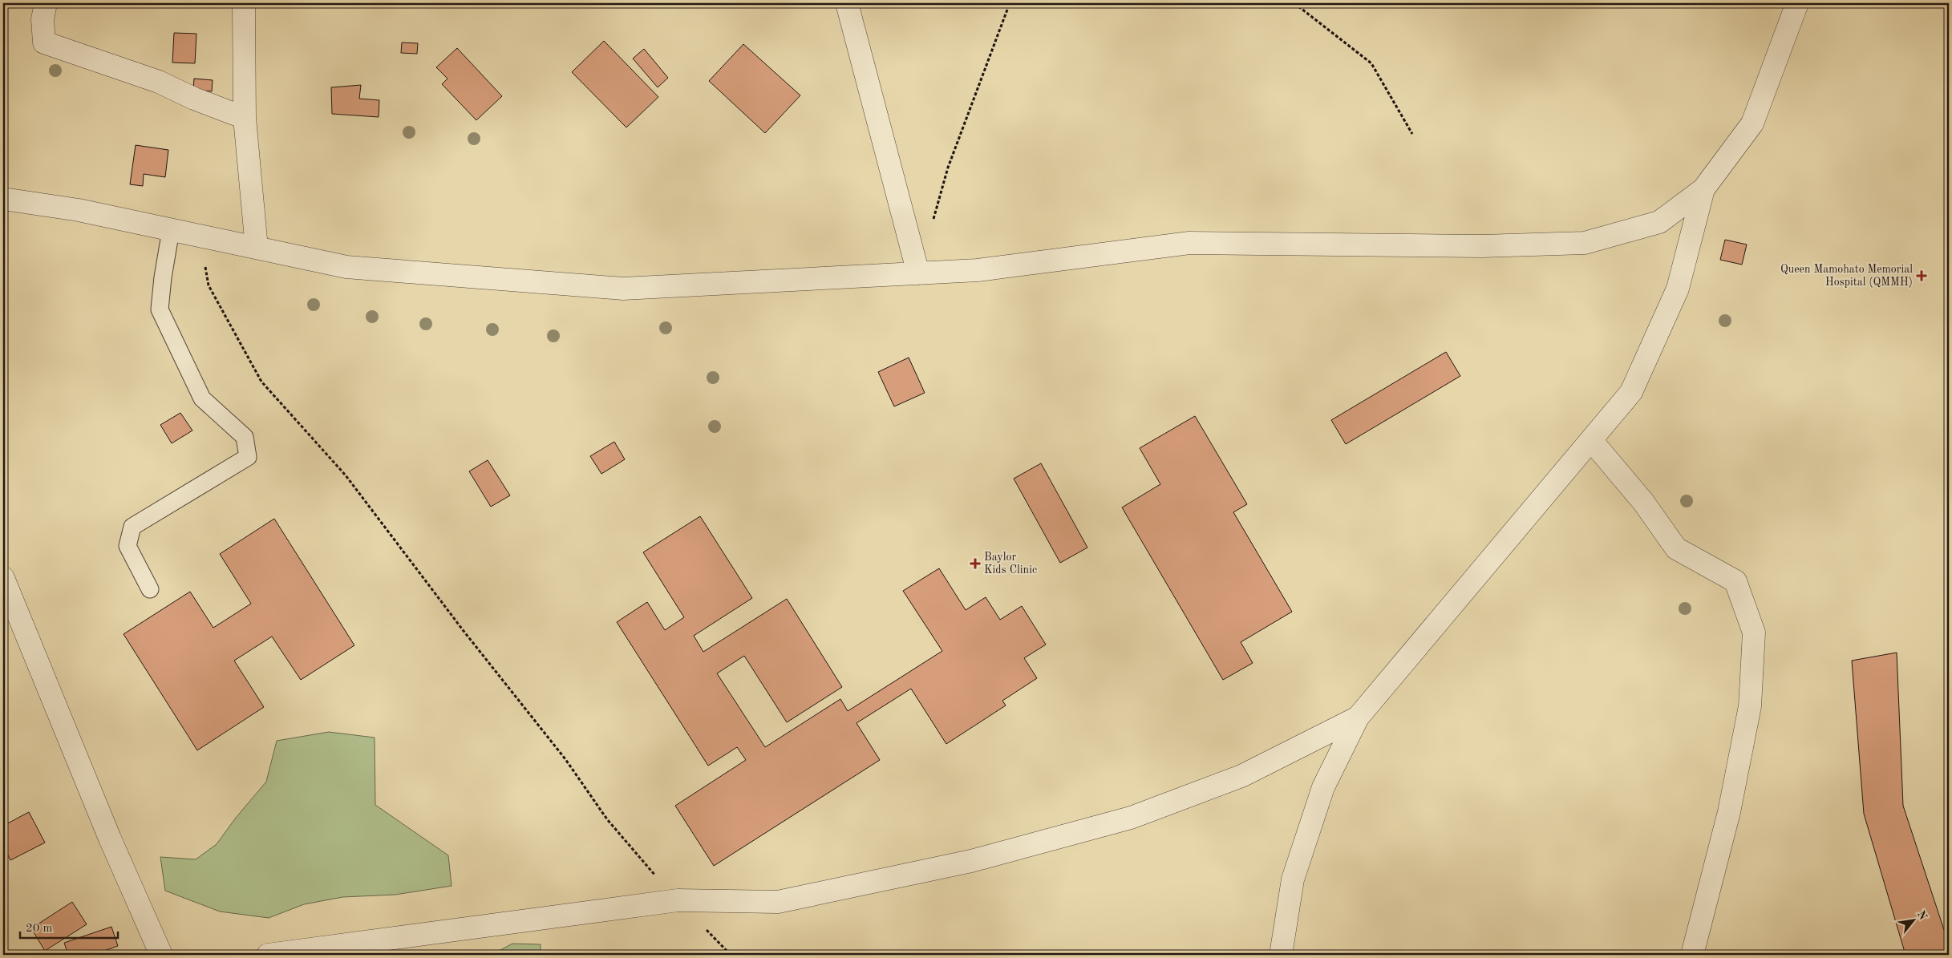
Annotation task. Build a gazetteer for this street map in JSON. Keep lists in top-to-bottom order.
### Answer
{
  "places": {
    "health": ["Queen Mamohato Memorial Hospital (QMMH)", "Baylor Kids Clinic"]
  },
  "scale_bar": "20 m",
  "north": "top right"
}
